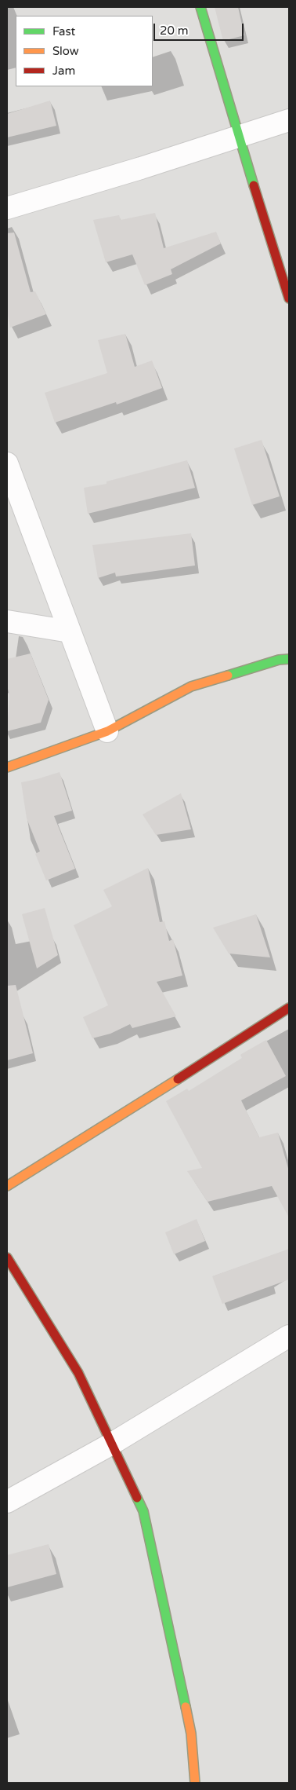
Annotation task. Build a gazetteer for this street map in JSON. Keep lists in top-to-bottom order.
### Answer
{
  "legend": ["Fast", "Slow", "Jam"],
  "scale_bar": "20 m"
}
